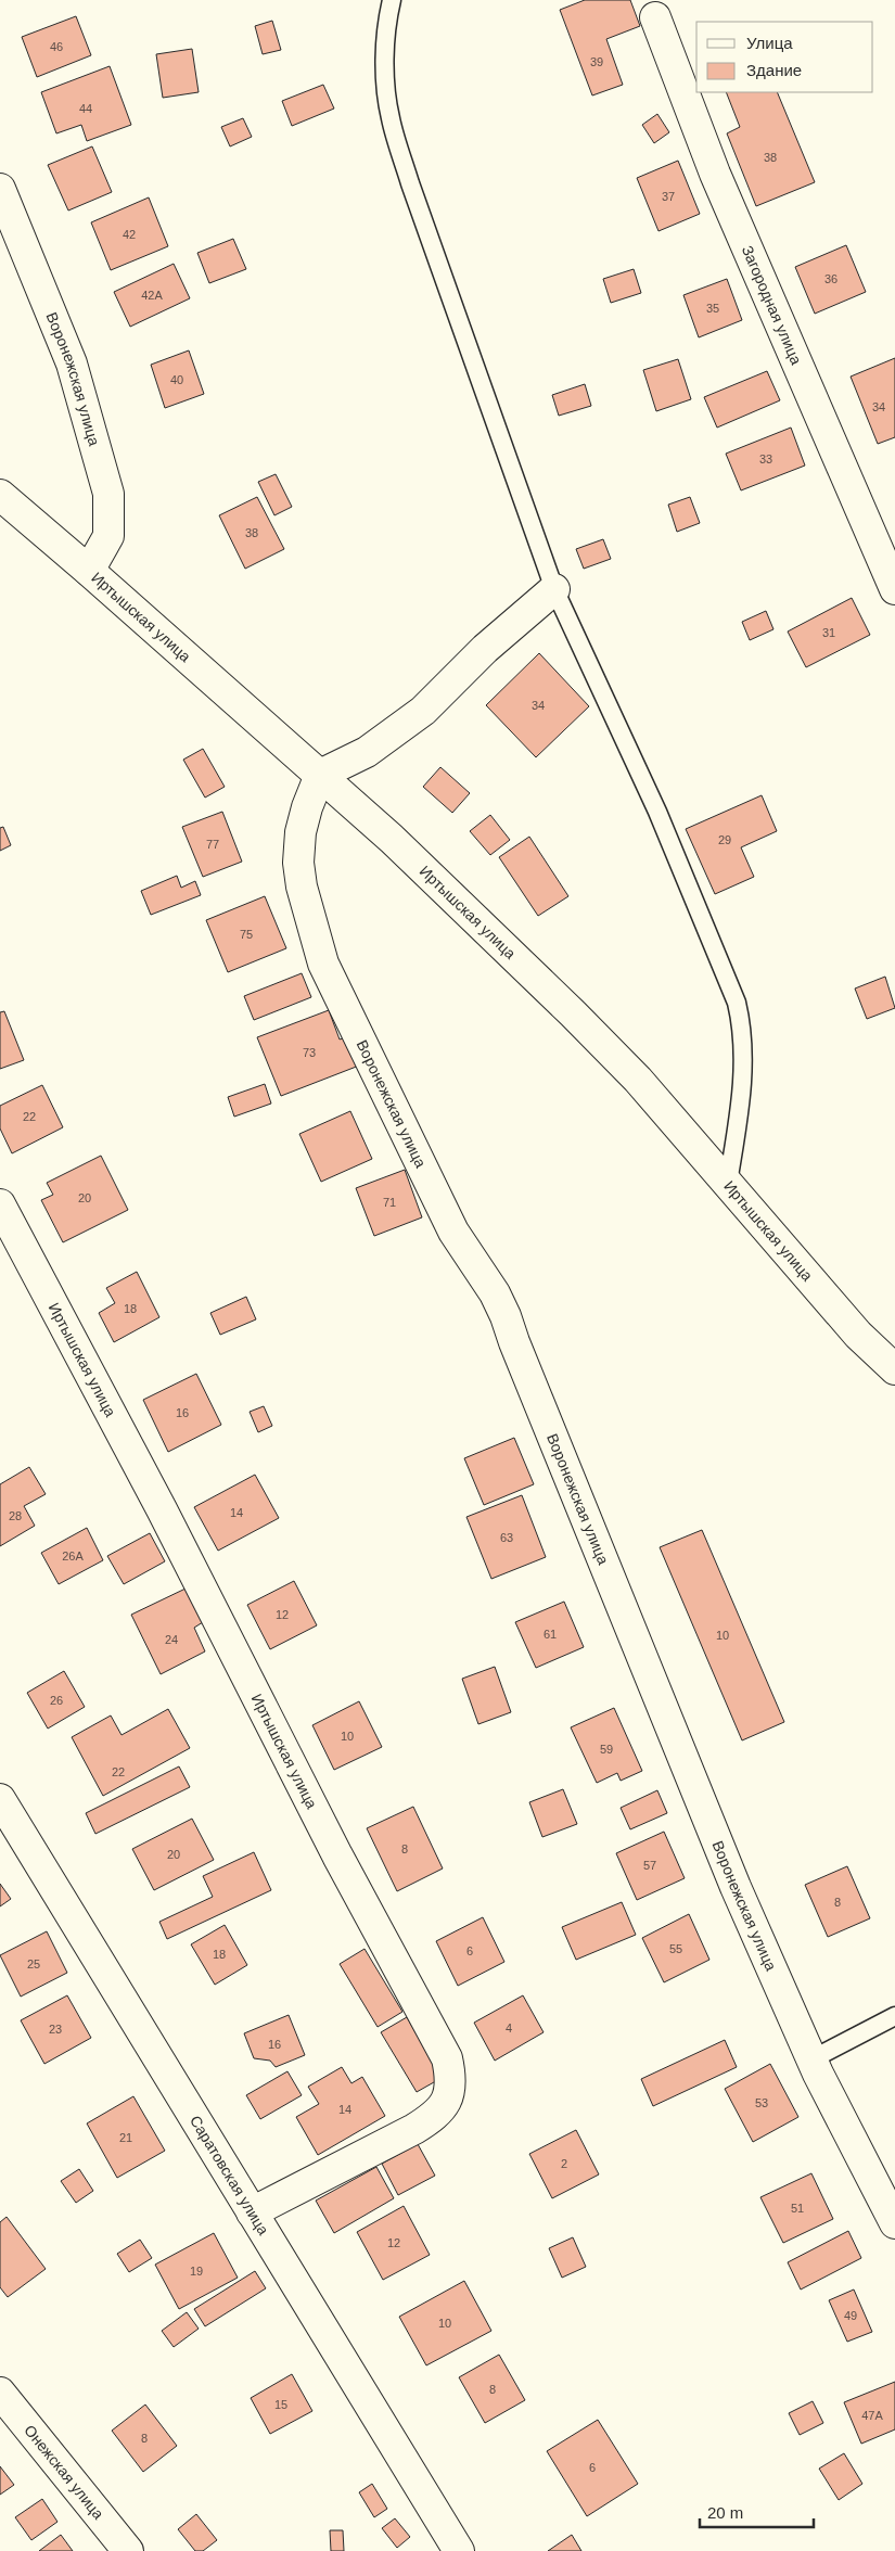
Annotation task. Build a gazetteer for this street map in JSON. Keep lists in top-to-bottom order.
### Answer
{
  "streets": {
    "street": [
      "Загородная улица",
      "Воронежская улица",
      "Иртышская улица",
      "Саратовская улица",
      "Онежская улица"
    ]
  },
  "crossings": [
    ["Воронежская улица", "Иртышская улица"],
    ["Иртышская улица", "Саратовская улица"]
  ],
  "house_numbers": [
    "46",
    "39",
    "44",
    "38",
    "37",
    "42",
    "36",
    "42А",
    "35",
    "40",
    "34",
    "33",
    "38",
    "31",
    "34",
    "29",
    "77",
    "75",
    "73",
    "22",
    "20",
    "71",
    "18",
    "16",
    "14",
    "28",
    "63",
    "26А",
    "12",
    "61",
    "10",
    "24",
    "26",
    "10",
    "59",
    "22",
    "8",
    "20",
    "57",
    "8",
    "55",
    "6",
    "18",
    "25",
    "4",
    "23",
    "16",
    "53",
    "14",
    "21",
    "2",
    "51",
    "12",
    "19",
    "49",
    "10",
    "8",
    "15",
    "47А",
    "8",
    "6"
  ],
  "legend": ["Улица", "Здание"],
  "scale_bar": "20 m"
}
